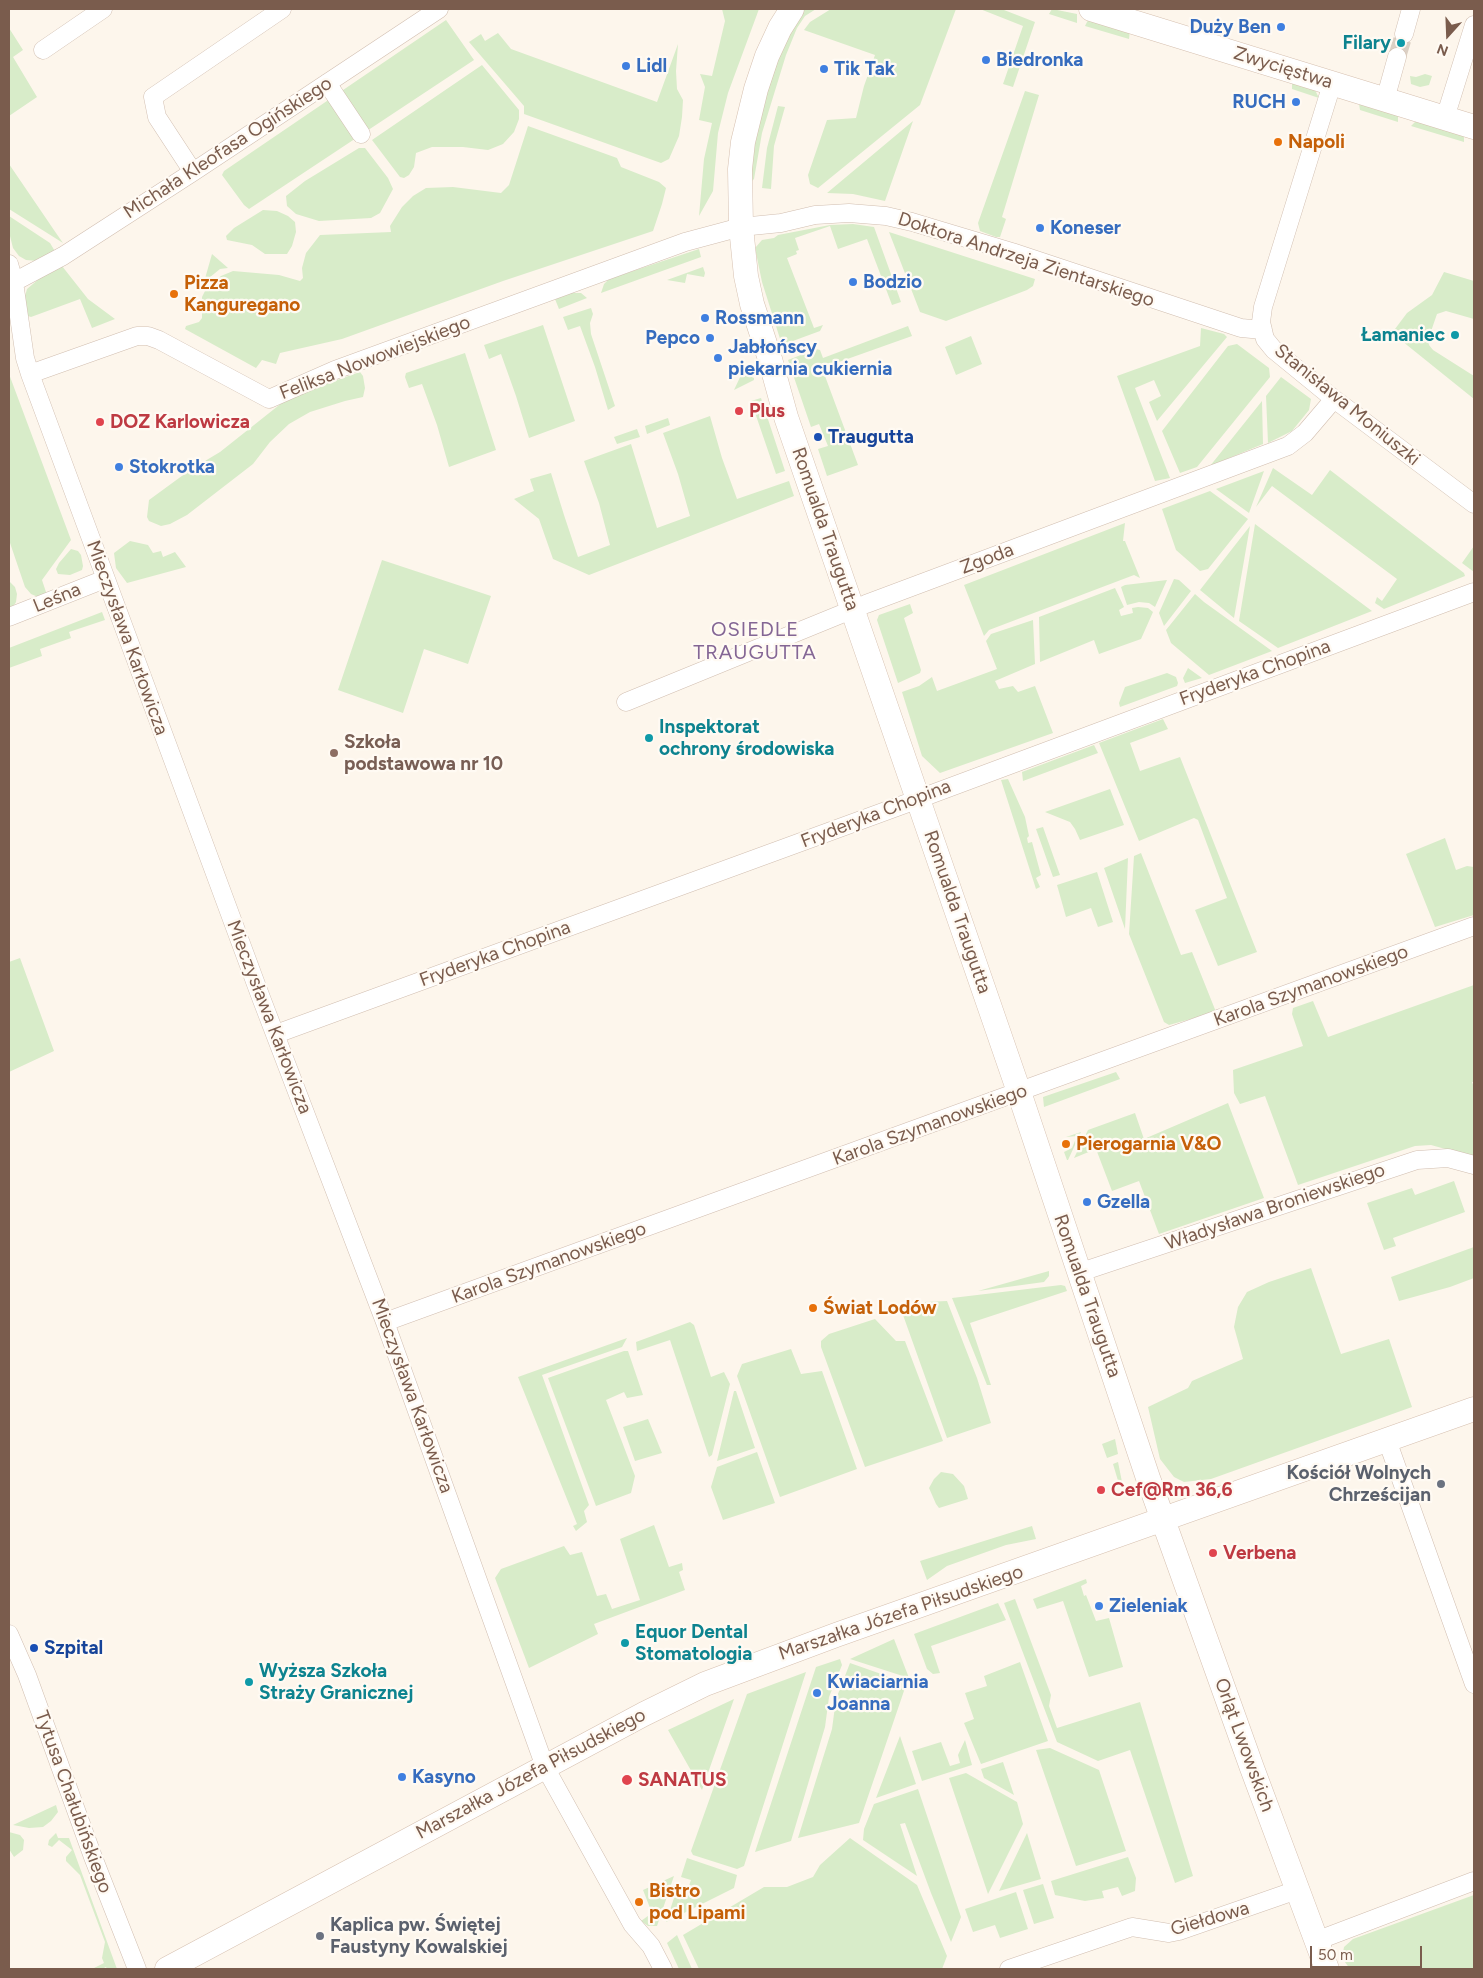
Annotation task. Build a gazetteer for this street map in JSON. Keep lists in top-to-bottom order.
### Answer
{
  "streets": {
    "main road": [
      "Zwycięstwa",
      "Romualda Traugutta",
      "Marszałka Józefa Piłsudskiego",
      "Orląt Lwowskich"
    ],
    "street": [
      "Michała Kleofasa Ogińskiego",
      "Doktora Andrzeja Zientarskiego",
      "Feliksa Nowowiejskiego",
      "Stanisława Moniuszki",
      "Zgoda",
      "Leśna",
      "Mieczysława Karłowicza",
      "Fryderyka Chopina",
      "Karola Szymanowskiego",
      "Władysława Broniewskiego",
      "Tytusa Chałubińskiego",
      "Giełdowa"
    ]
  },
  "crossings": [
    ["Zwycięstwa", "Stanisława Moniuszki"],
    ["Michała Kleofasa Ogińskiego", "Mieczysława Karłowicza"],
    ["Doktora Andrzeja Zientarskiego", "Feliksa Nowowiejskiego"],
    ["Doktora Andrzeja Zientarskiego", "Stanisława Moniuszki"],
    ["Doktora Andrzeja Zientarskiego", "Romualda Traugutta"],
    ["Feliksa Nowowiejskiego", "Romualda Traugutta"],
    ["Feliksa Nowowiejskiego", "Mieczysława Karłowicza"],
    ["Stanisława Moniuszki", "Zgoda"],
    ["Romualda Traugutta", "Zgoda"],
    ["Romualda Traugutta", "Fryderyka Chopina"],
    ["Romualda Traugutta", "Karola Szymanowskiego"],
    ["Romualda Traugutta", "Władysława Broniewskiego"],
    ["Romualda Traugutta", "Marszałka Józefa Piłsudskiego"],
    ["Romualda Traugutta", "Orląt Lwowskich"],
    ["Leśna", "Mieczysława Karłowicza"],
    ["Mieczysława Karłowicza", "Fryderyka Chopina"],
    ["Mieczysława Karłowicza", "Karola Szymanowskiego"],
    ["Mieczysława Karłowicza", "Marszałka Józefa Piłsudskiego"],
    ["Marszałka Józefa Piłsudskiego", "Orląt Lwowskich"],
    ["Orląt Lwowskich", "Giełdowa"]
  ],
  "districts": ["OSIEDLE TRAUGUTTA"],
  "places": [
    "Duży Ben",
    "Filary",
    "Biedronka",
    "Lidl",
    "Tik Tak",
    "RUCH",
    "Napoli",
    "Koneser",
    "Bodzio",
    "Pizza Kanguregano",
    "Rossmann",
    "Łamaniec",
    "Pepco",
    "Jabłońscy piekarnia cukiernia",
    "Plus",
    "DOZ Karlowicza",
    "Traugutta",
    "Stokrotka",
    "Inspektorat ochrony środowiska",
    "Szkoła podstawowa nr 10",
    "Pierogarnia V&O",
    "Gzella",
    "Świat Lodów",
    "Kościół Wolnych Chrześcijan",
    "Cef@Rm 36,6",
    "Verbena",
    "Zieleniak",
    "Equor Dental Stomatologia",
    "Szpital",
    "Wyższa Szkoła Straży Granicznej",
    "Kwiaciarnia Joanna",
    "Kasyno",
    "SANATUS",
    "Bistro pod Lipami",
    "Kaplica pw. Świętej Faustyny Kowalskiej"
  ],
  "scale_bar": "50 m",
  "north": "bottom"
}
